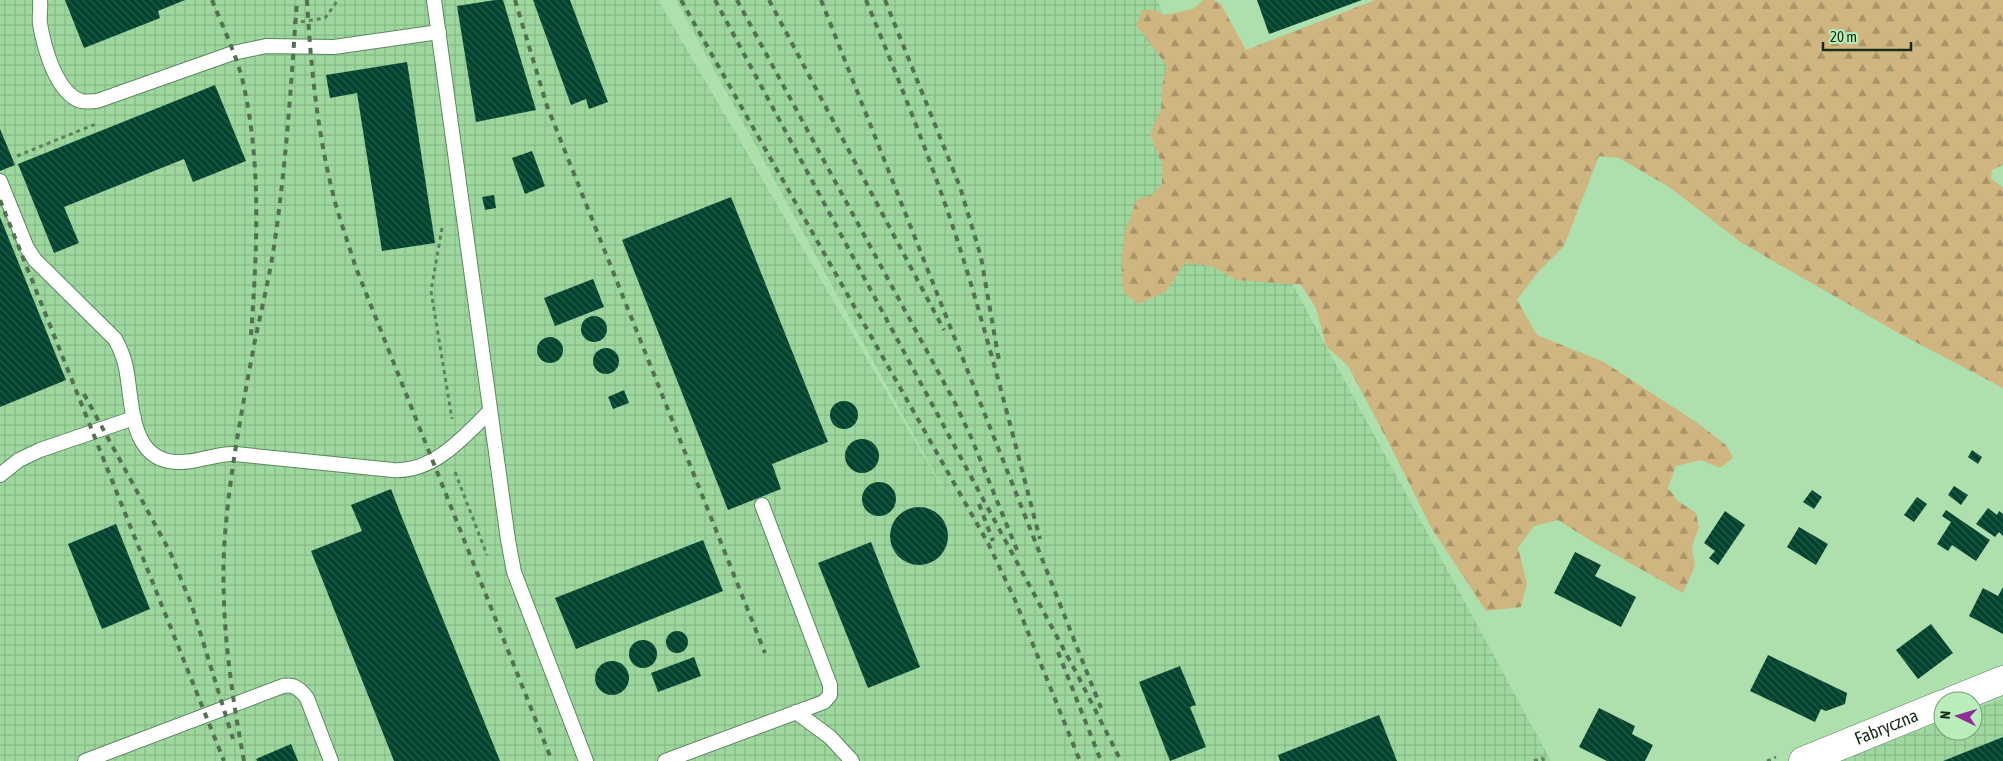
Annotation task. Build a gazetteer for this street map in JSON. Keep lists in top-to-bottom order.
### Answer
{
  "streets": {
    "street": ["Fabryczna"]
  },
  "scale_bar": "20 m",
  "north": "left"
}
